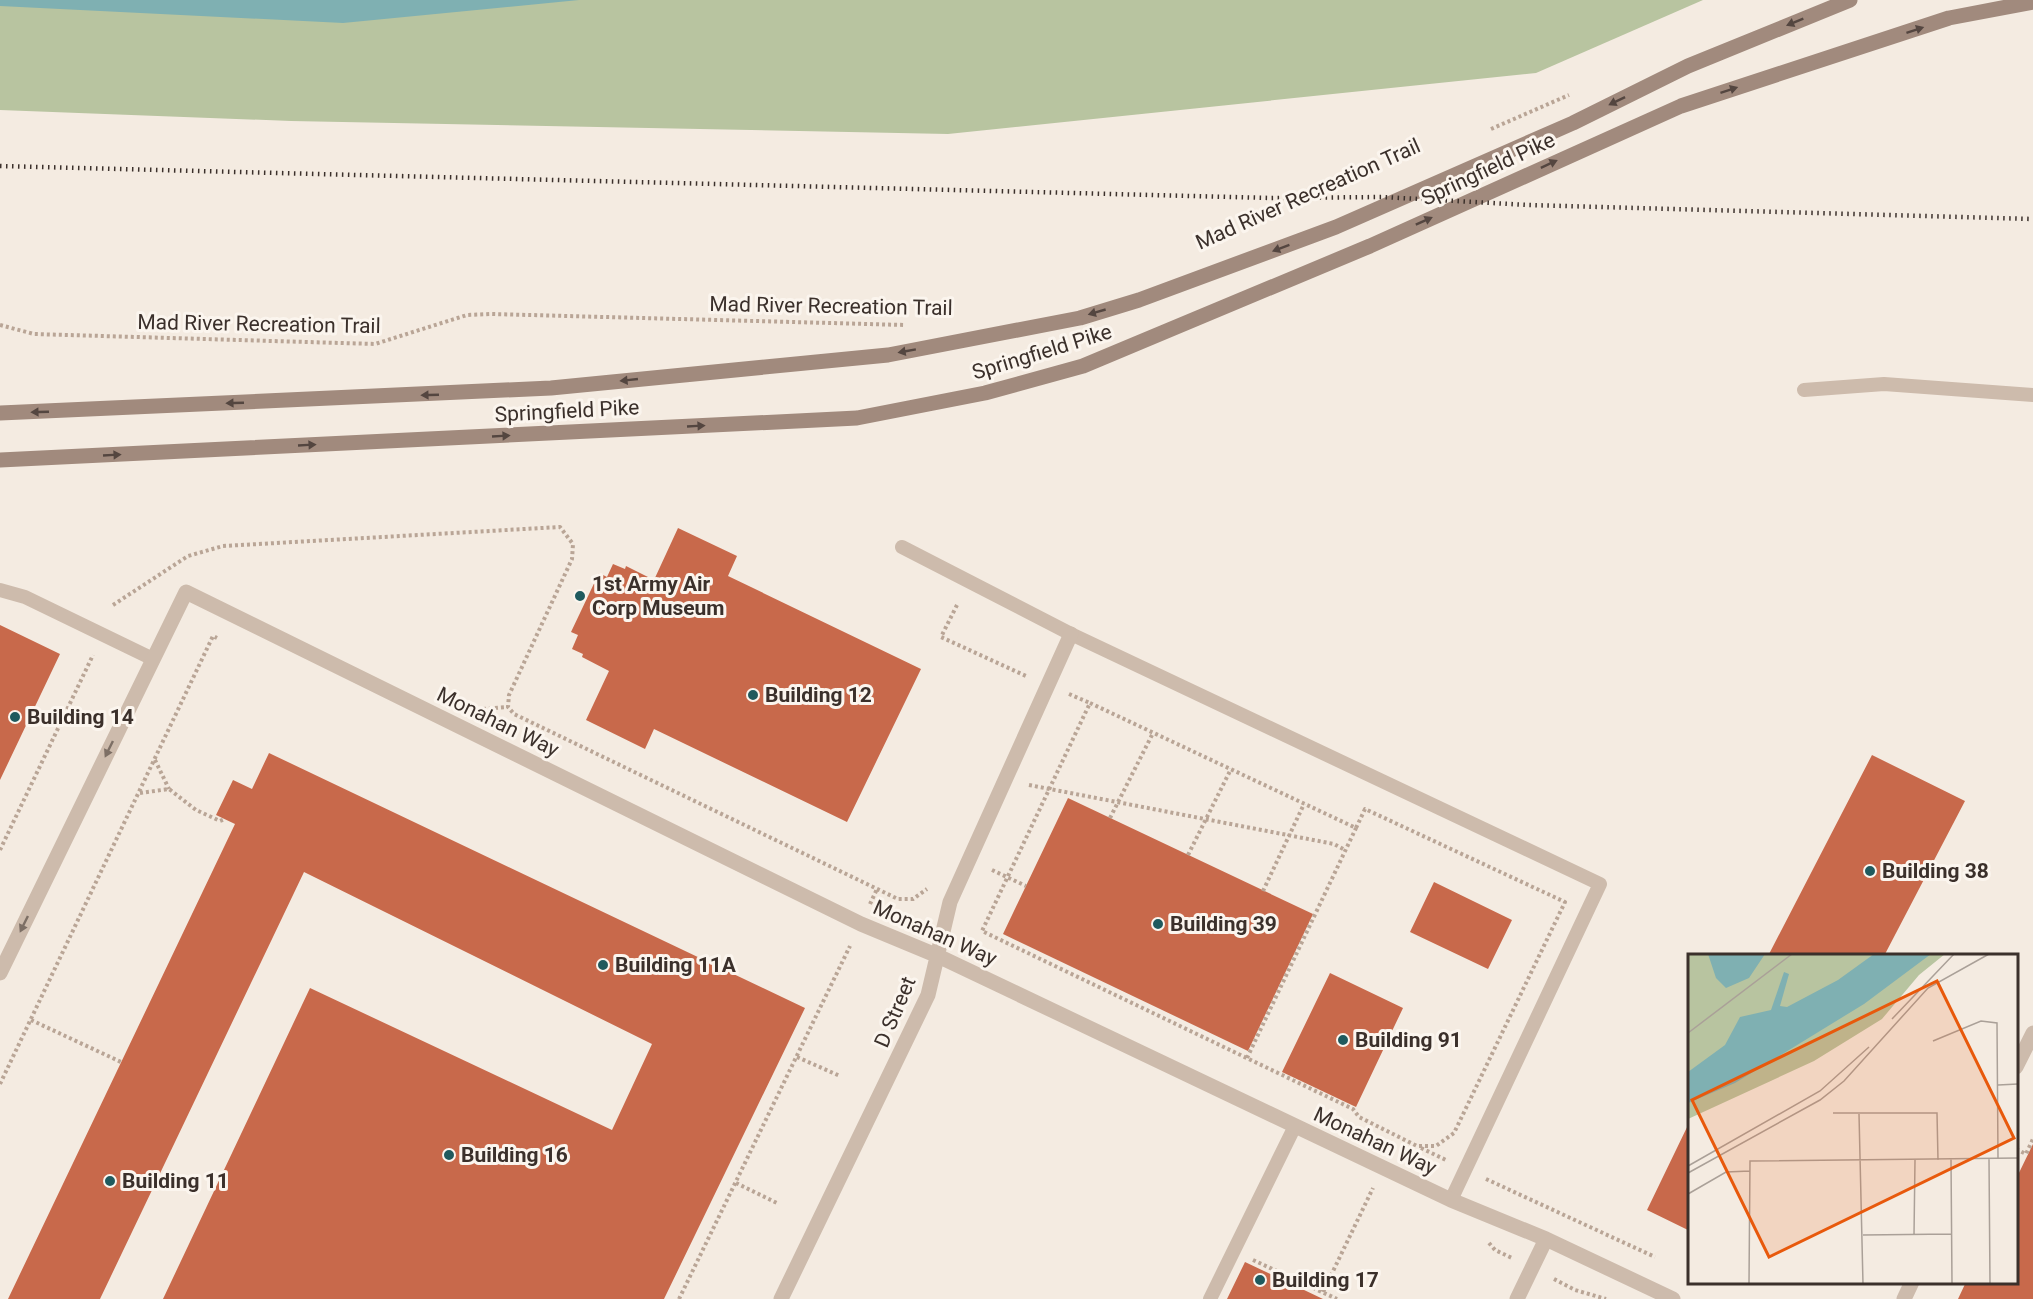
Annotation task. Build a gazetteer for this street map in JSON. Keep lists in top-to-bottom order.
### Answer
{
  "streets": {
    "main road": ["Springfield Pike"],
    "street": ["Monahan Way", "D Street"],
    "path": ["Mad River Recreation Trail"]
  },
  "crossings": [
    ["Monahan Way", "D Street"]
  ],
  "places": [
    "1st Army Air Corp Museum",
    "Building 12",
    "Building 14",
    "Building 38",
    "Building 39",
    "Building 11A",
    "Building 91",
    "Building 16",
    "Building 11",
    "Building 17"
  ]
}
